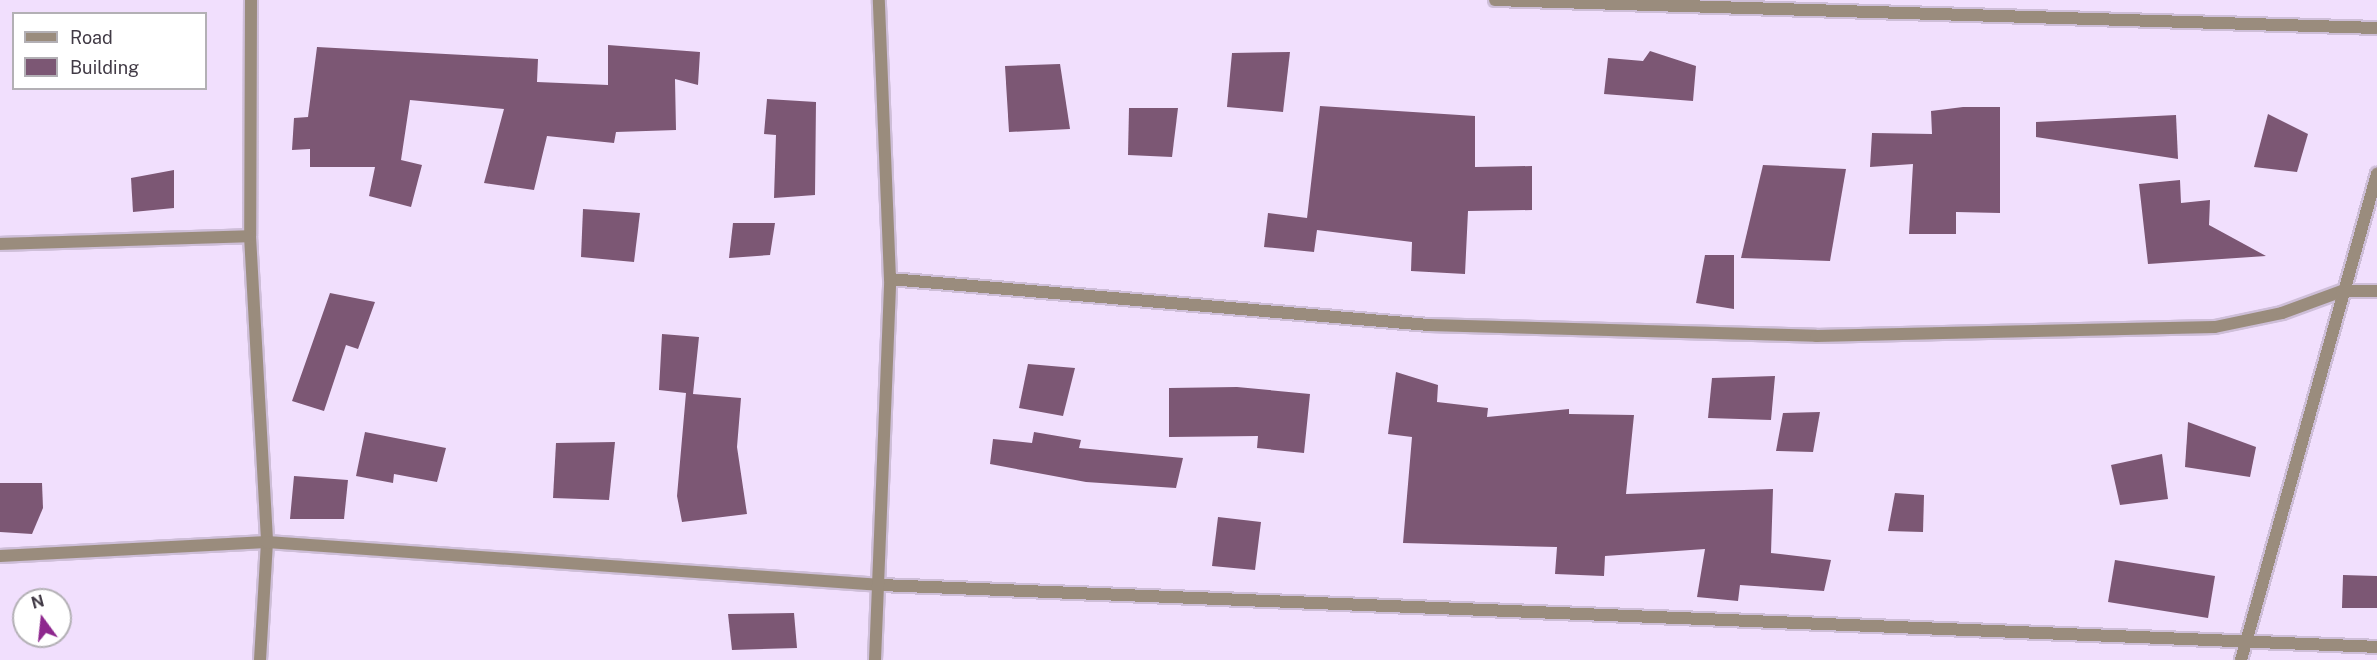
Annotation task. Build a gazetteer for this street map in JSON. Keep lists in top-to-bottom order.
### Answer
{
  "legend": ["Road", "Building"],
  "north": "top"
}
